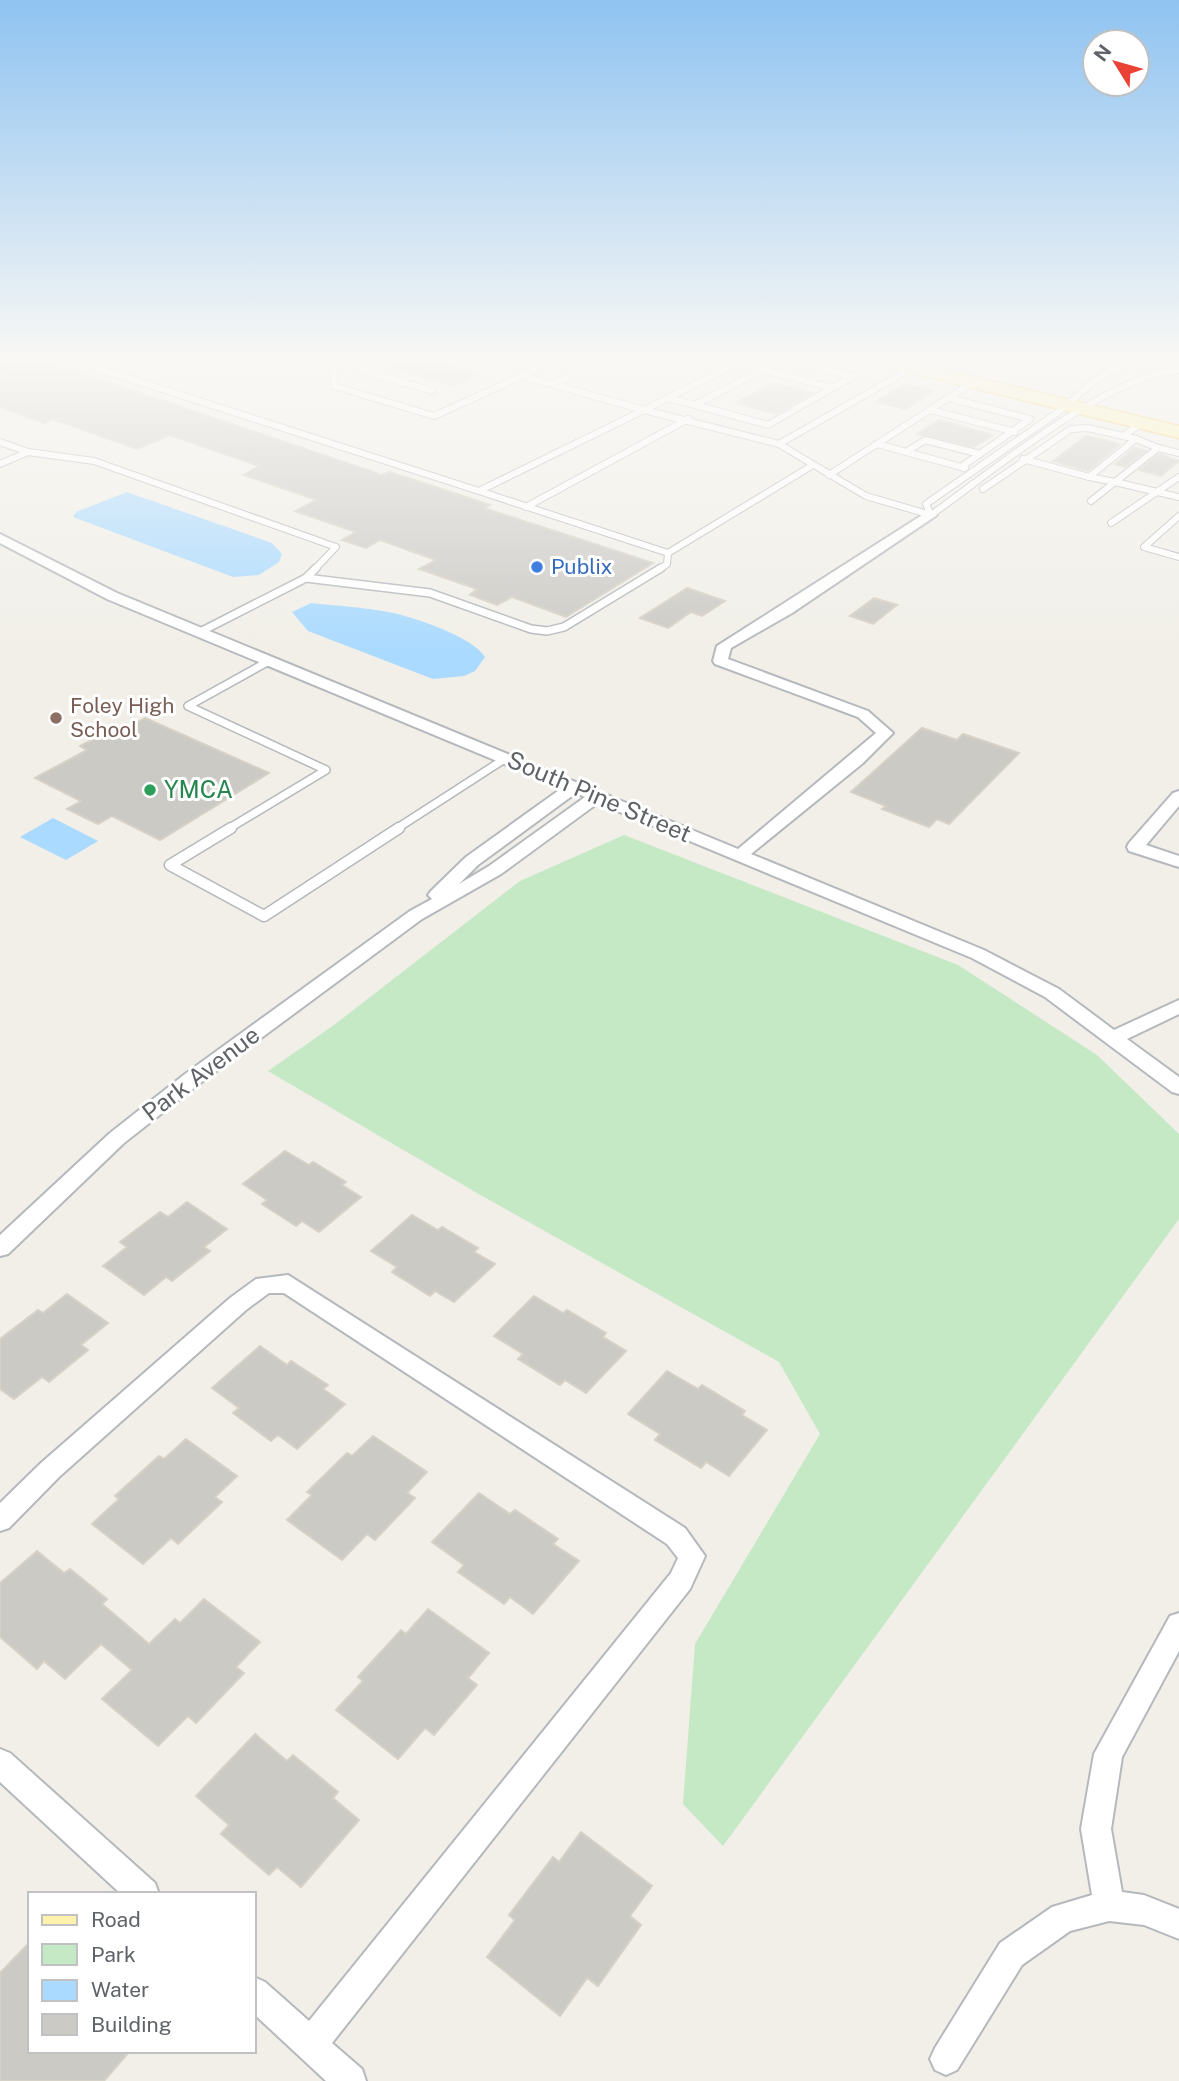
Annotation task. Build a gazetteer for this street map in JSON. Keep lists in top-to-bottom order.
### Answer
{
  "streets": {
    "street": ["South Pine Street", "Park Avenue"]
  },
  "crossings": [
    ["South Pine Street", "Park Avenue"]
  ],
  "places": ["Publix", "Foley High School", "YMCA"],
  "legend": [
    "Road",
    "Park",
    "Water",
    "Building"
  ],
  "north": "top left"
}
